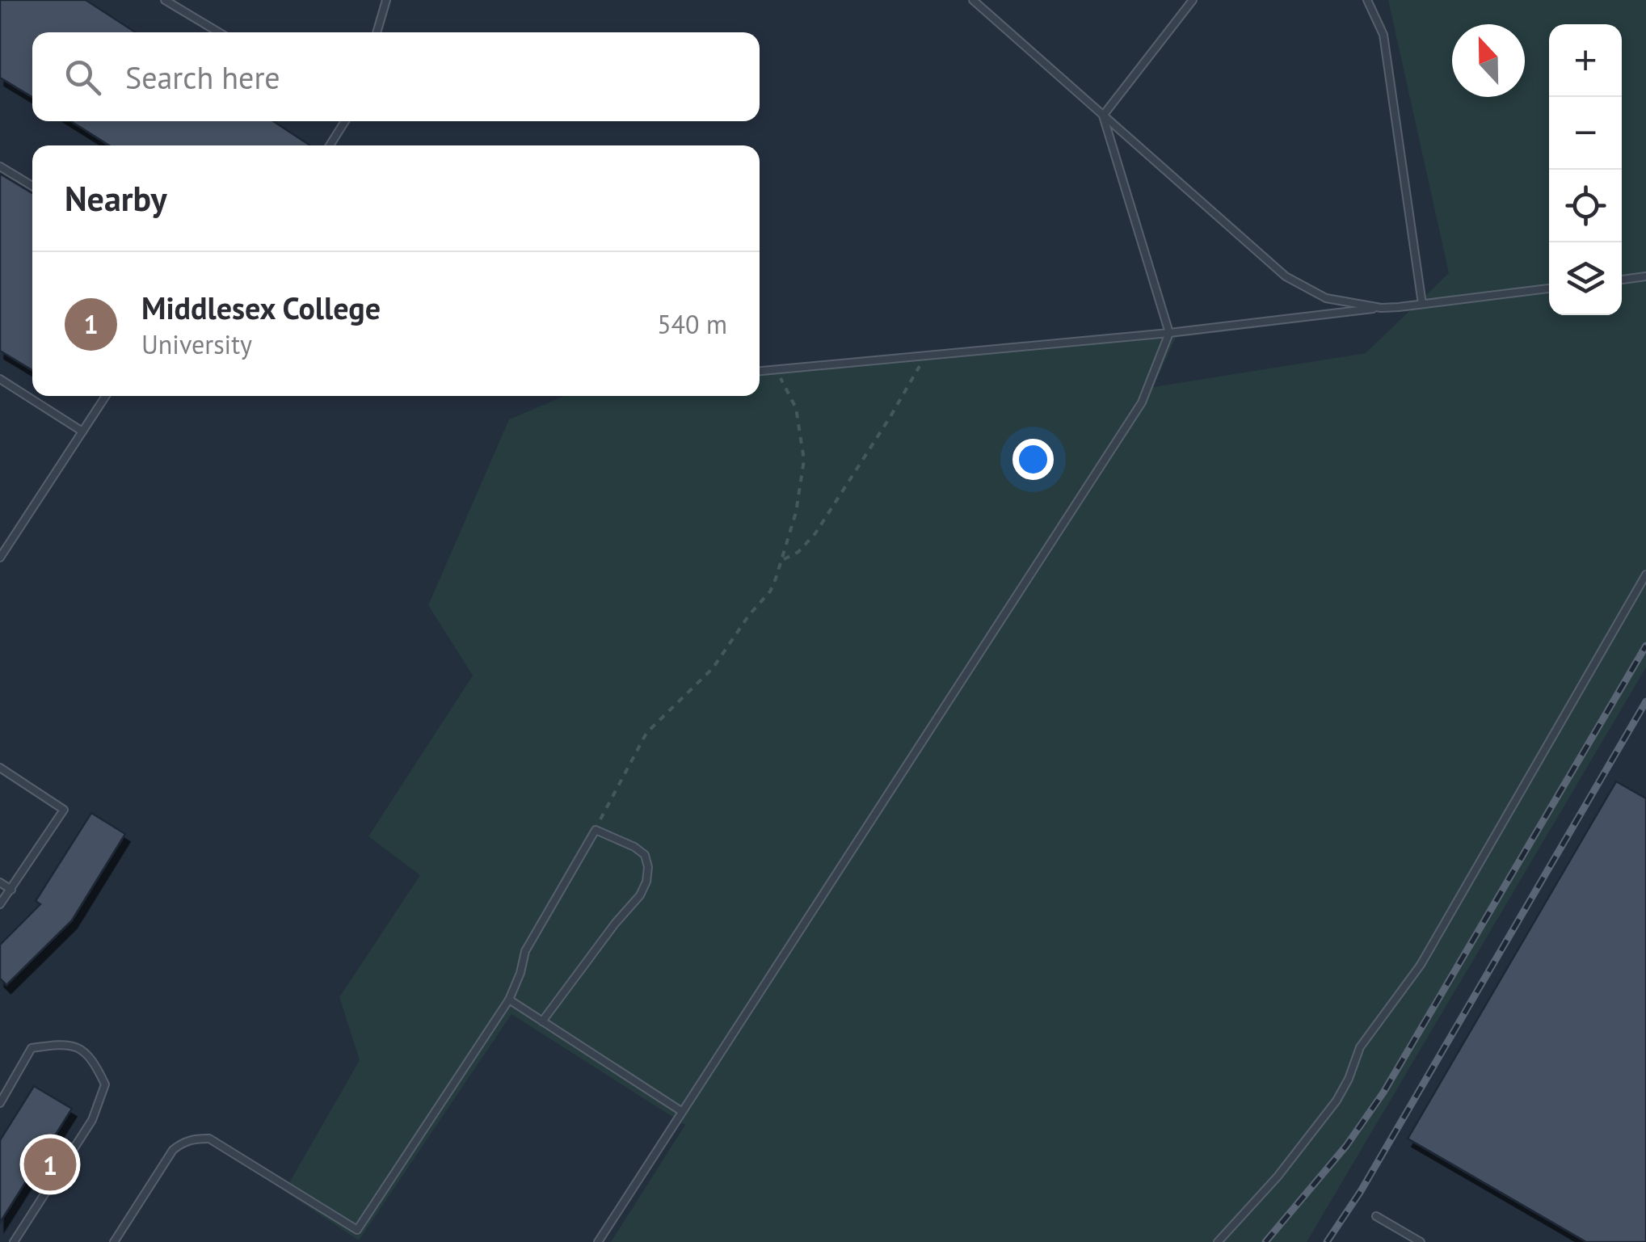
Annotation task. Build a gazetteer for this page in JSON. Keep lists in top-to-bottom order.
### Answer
{
  "north": "top",
  "page": {
    "map_buttons": ["+", "−"],
    "search": "Search here",
    "heading": "Nearby",
    "list": [
      {
        "mark": "1",
        "name": "Middlesex College",
        "note": "University",
        "value": "540 m"
      }
    ],
    "pins": "1"
  }
}
